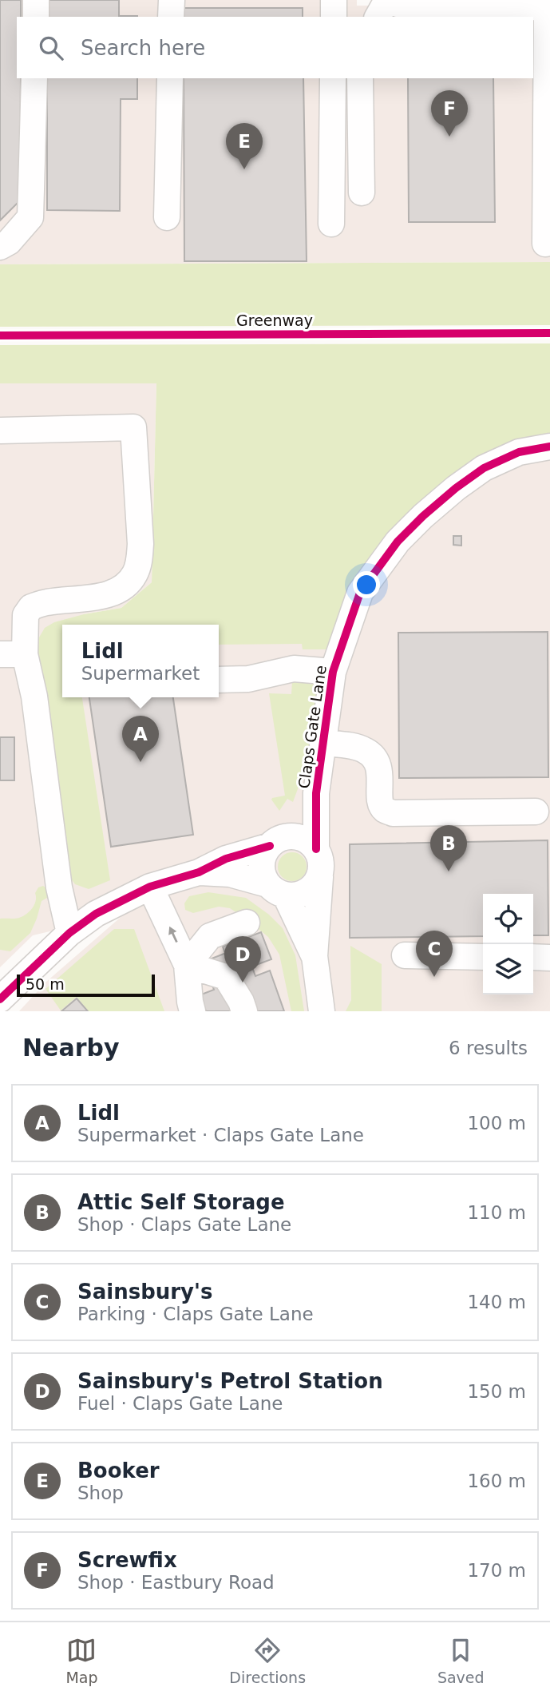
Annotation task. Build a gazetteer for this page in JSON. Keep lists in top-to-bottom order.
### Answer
{
  "streets": {
    "street": ["Claps Gate Lane"],
    "cycle path": ["Greenway"]
  },
  "scale_bar": "50 m",
  "page": {
    "search": "Search here",
    "pins": [
      "F",
      "E",
      "A",
      "B",
      "C",
      "D"
    ],
    "popup": ["Lidl", "Supermarket"],
    "scale": "50 m",
    "heading": ["Nearby", "6 results"],
    "list": [
      {
        "mark": "A",
        "name": "Lidl",
        "note": "Supermarket · Claps Gate Lane",
        "value": "100 m"
      },
      {
        "mark": "B",
        "name": "Attic Self Storage",
        "note": "Shop · Claps Gate Lane",
        "value": "110 m"
      },
      {
        "mark": "C",
        "name": "Sainsbury's",
        "note": "Parking · Claps Gate Lane",
        "value": "140 m"
      },
      {
        "mark": "D",
        "name": "Sainsbury's Petrol Station",
        "note": "Fuel · Claps Gate Lane",
        "value": "150 m"
      },
      {
        "mark": "E",
        "name": "Booker",
        "note": "Shop",
        "value": "160 m"
      },
      {
        "mark": "F",
        "name": "Screwfix",
        "note": "Shop · Eastbury Road",
        "value": "170 m"
      }
    ],
    "nav": ["Map", "Directions", "Saved"]
  }
}
